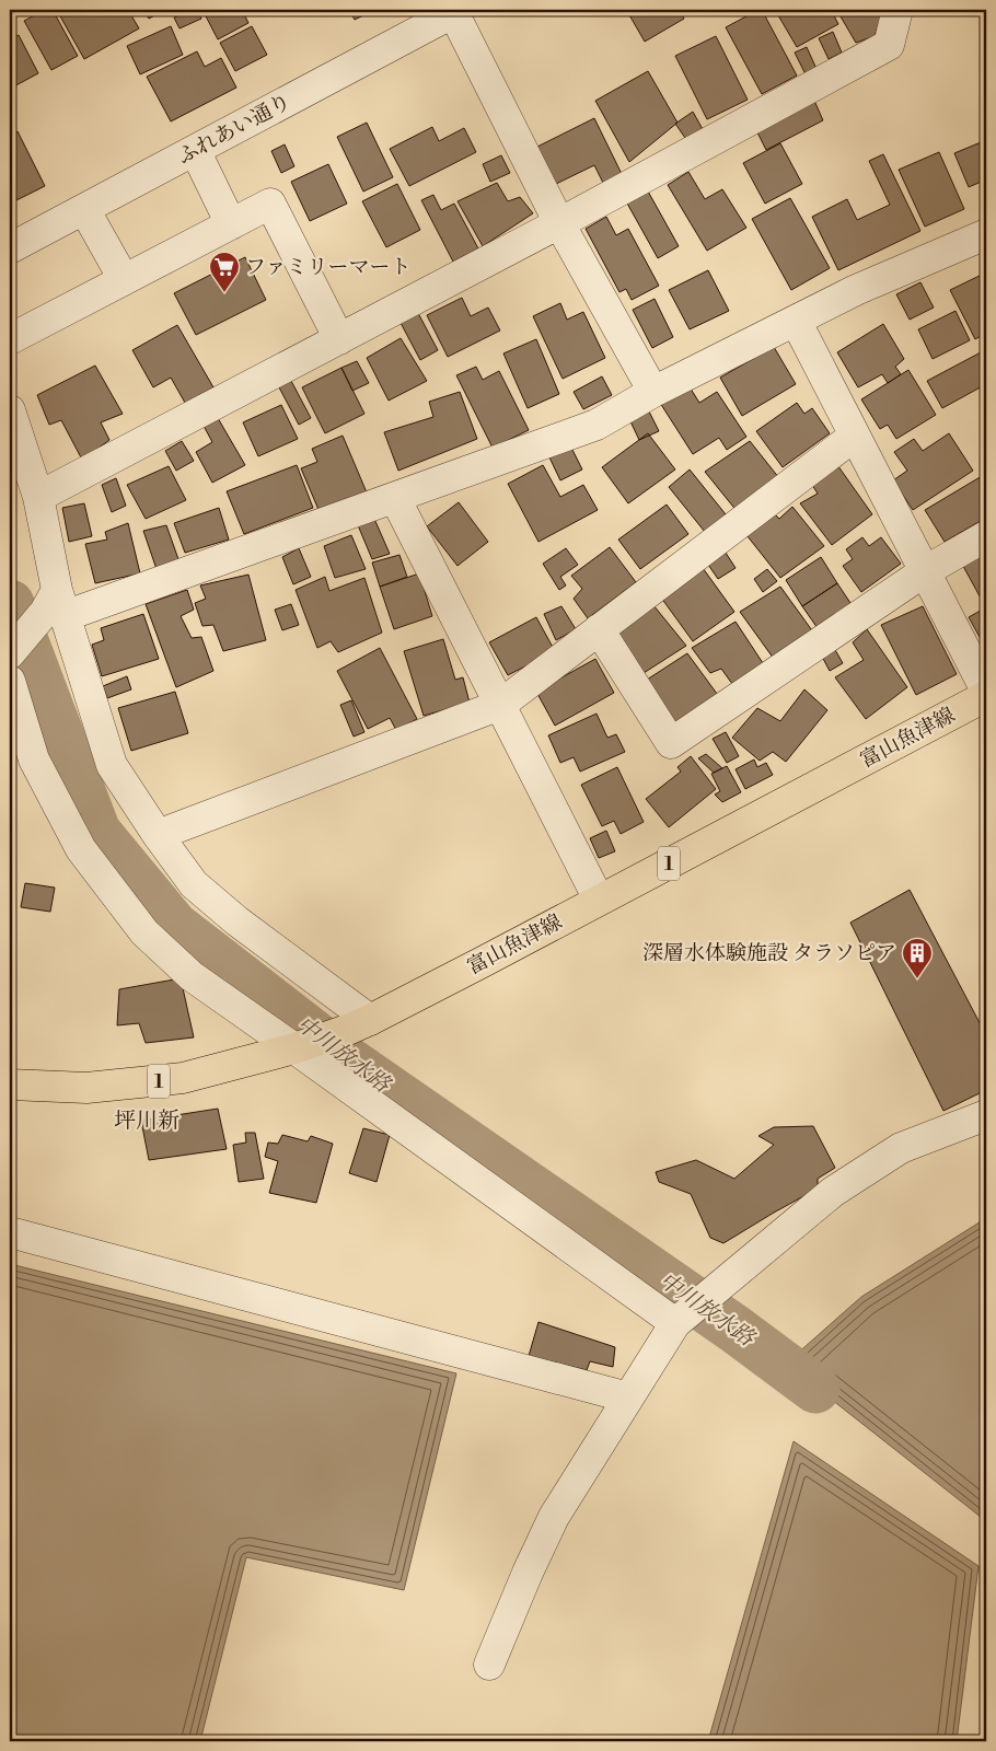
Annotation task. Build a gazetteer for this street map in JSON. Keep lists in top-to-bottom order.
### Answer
{
  "streets": {
    "main road": ["富山魚津線", "1"],
    "street": ["ふれあい通り"]
  },
  "districts": ["坪川新"],
  "water": ["中川放水路"],
  "places": {
    "supermarket": ["ファミリーマート"],
    "building": ["深層水体験施設 タラソピア"]
  }
}
